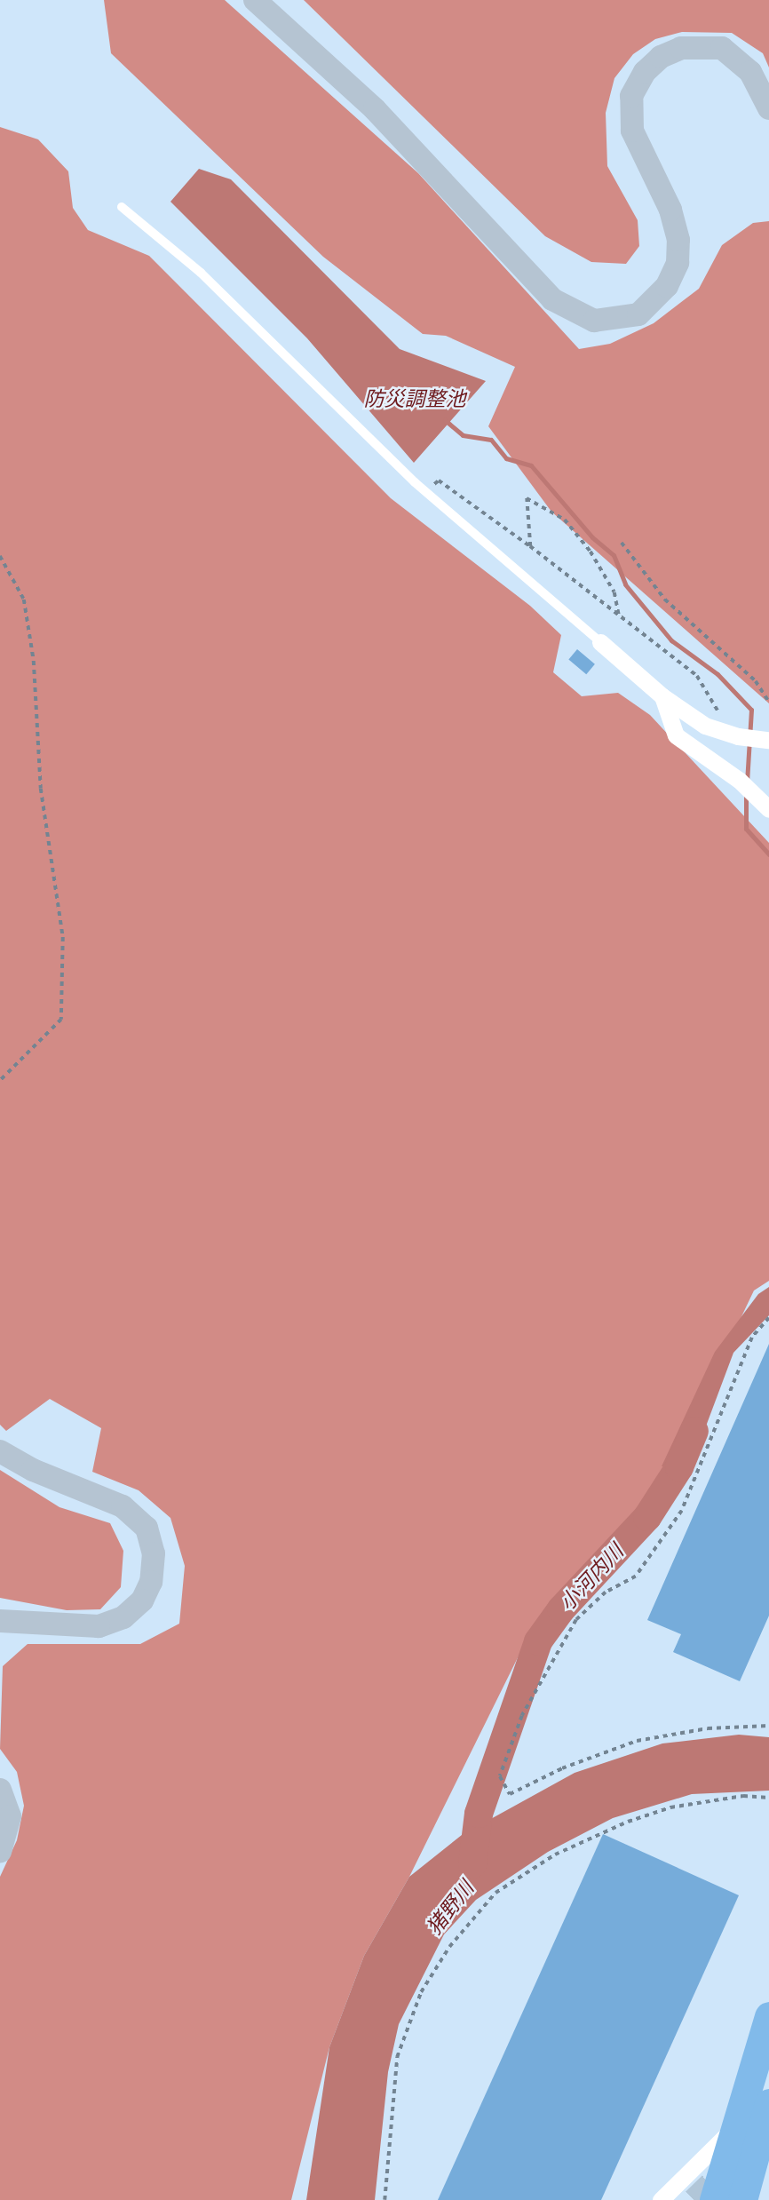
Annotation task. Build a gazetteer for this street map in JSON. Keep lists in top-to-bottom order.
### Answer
{
  "water": ["防災調整池", "小河内川", "猪野川"]
}
